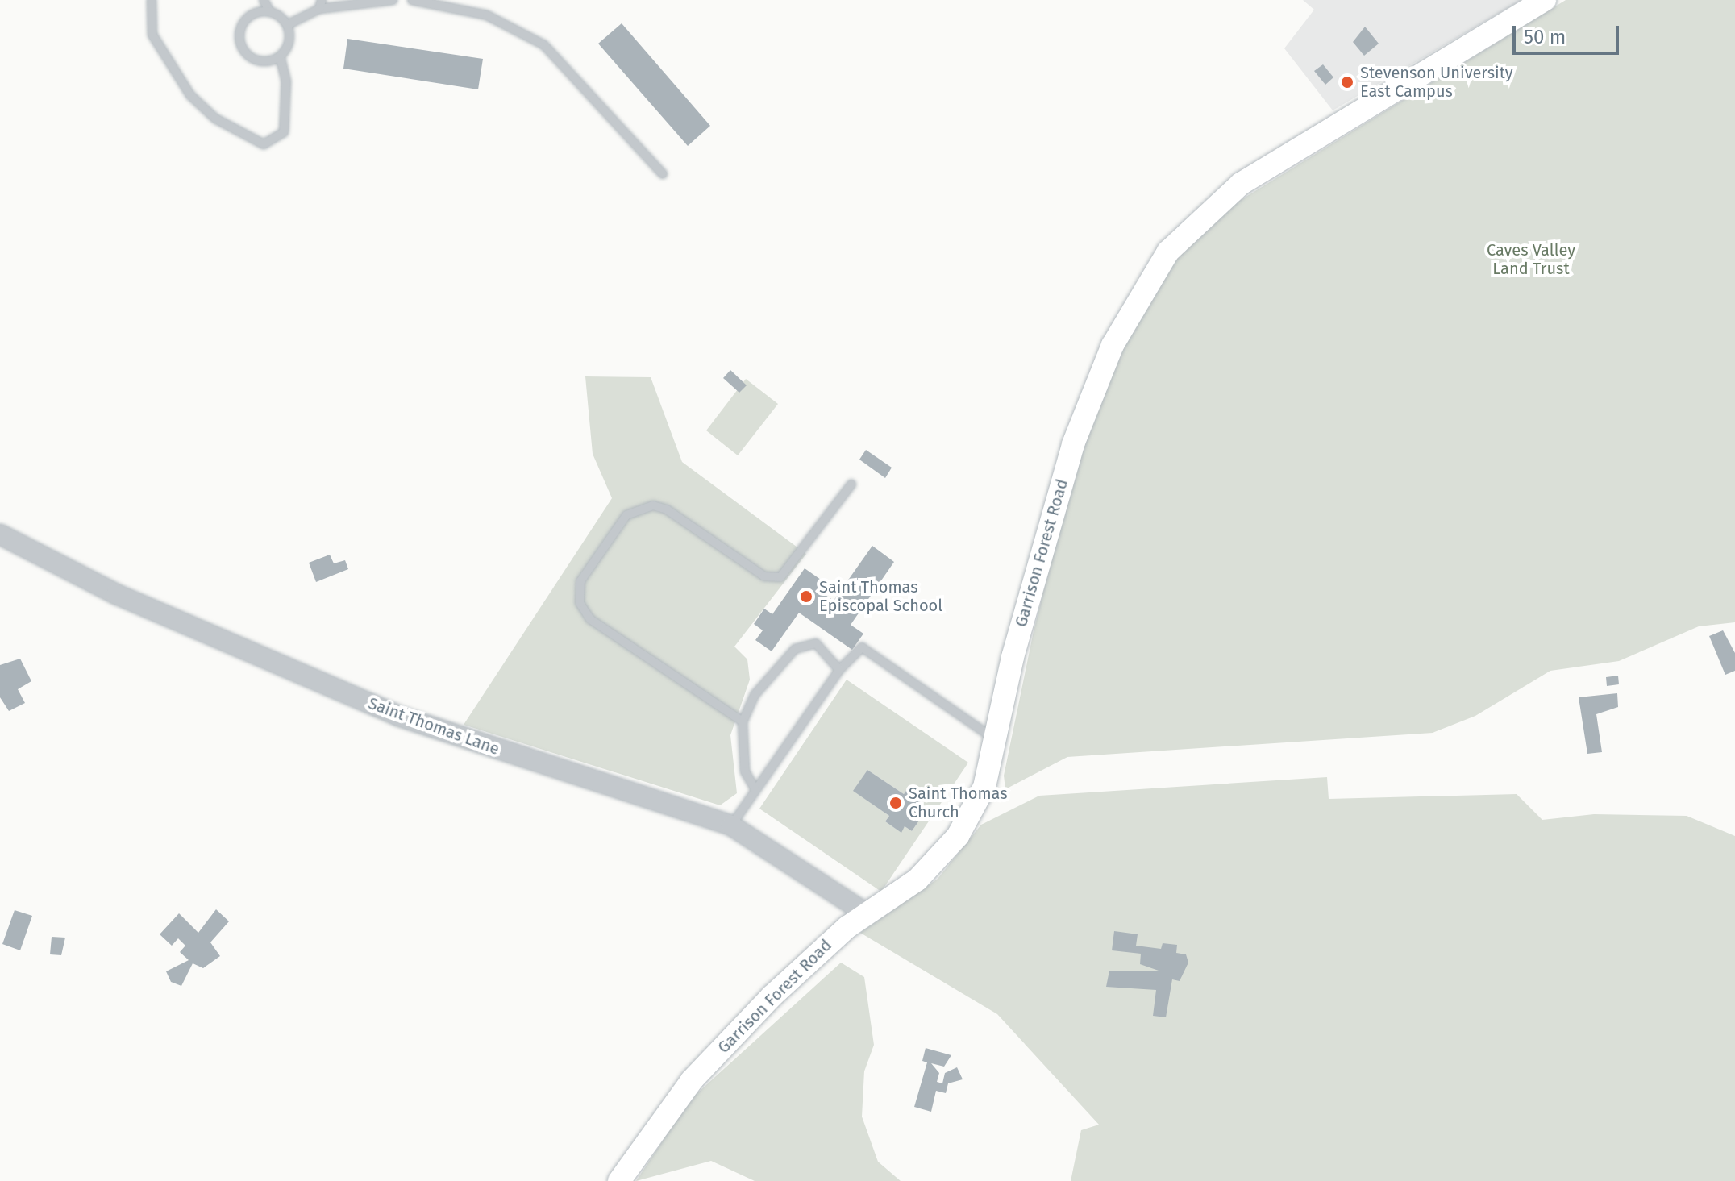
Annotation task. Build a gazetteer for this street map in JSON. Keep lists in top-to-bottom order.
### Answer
{
  "streets": {
    "main road": ["Garrison Forest Road"],
    "street": ["Saint Thomas Lane"]
  },
  "crossings": [
    ["Garrison Forest Road", "Saint Thomas Lane"]
  ],
  "parks": ["Caves Valley Land Trust"],
  "places": ["Stevenson University East Campus", "Saint Thomas Episcopal School", "Saint Thomas Church"],
  "scale_bar": "50 m"
}
